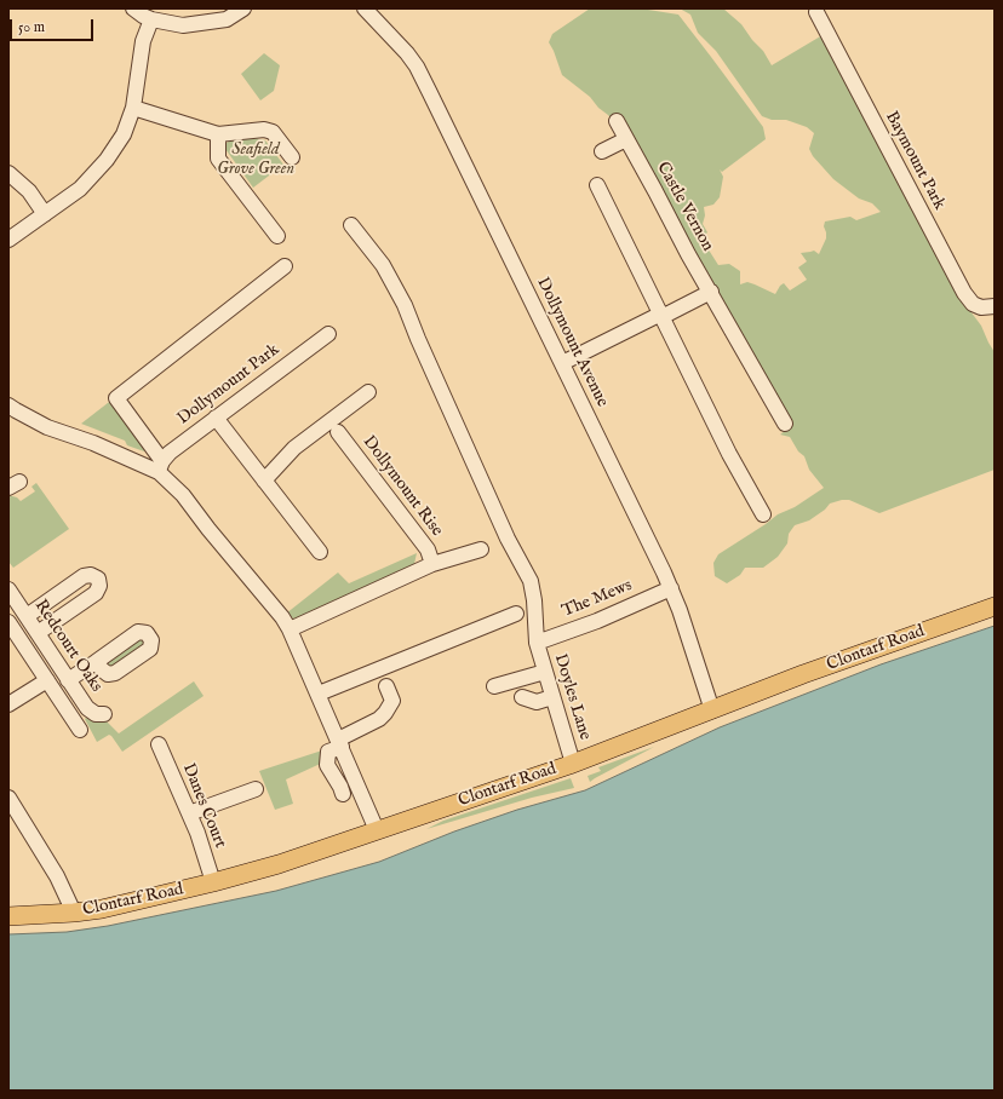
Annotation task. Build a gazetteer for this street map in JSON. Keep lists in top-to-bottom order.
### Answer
{
  "streets": {
    "main road": ["Clontarf Road"],
    "street": [
      "Baymount Park",
      "Castle Vernon",
      "Dollymount Avenue",
      "Dollymount Park",
      "Dollymount Rise",
      "The Mews",
      "Redcourt Oaks",
      "Doyles Lane",
      "Danes Court"
    ]
  },
  "crossings": [
    ["Dollymount Avenue", "The Mews"],
    ["Dollymount Avenue", "Clontarf Road"],
    ["The Mews", "Doyles Lane"],
    ["Clontarf Road", "Doyles Lane"],
    ["Clontarf Road", "Danes Court"]
  ],
  "parks": ["Seafield Grove Green"],
  "scale_bar": "50 m"
}
